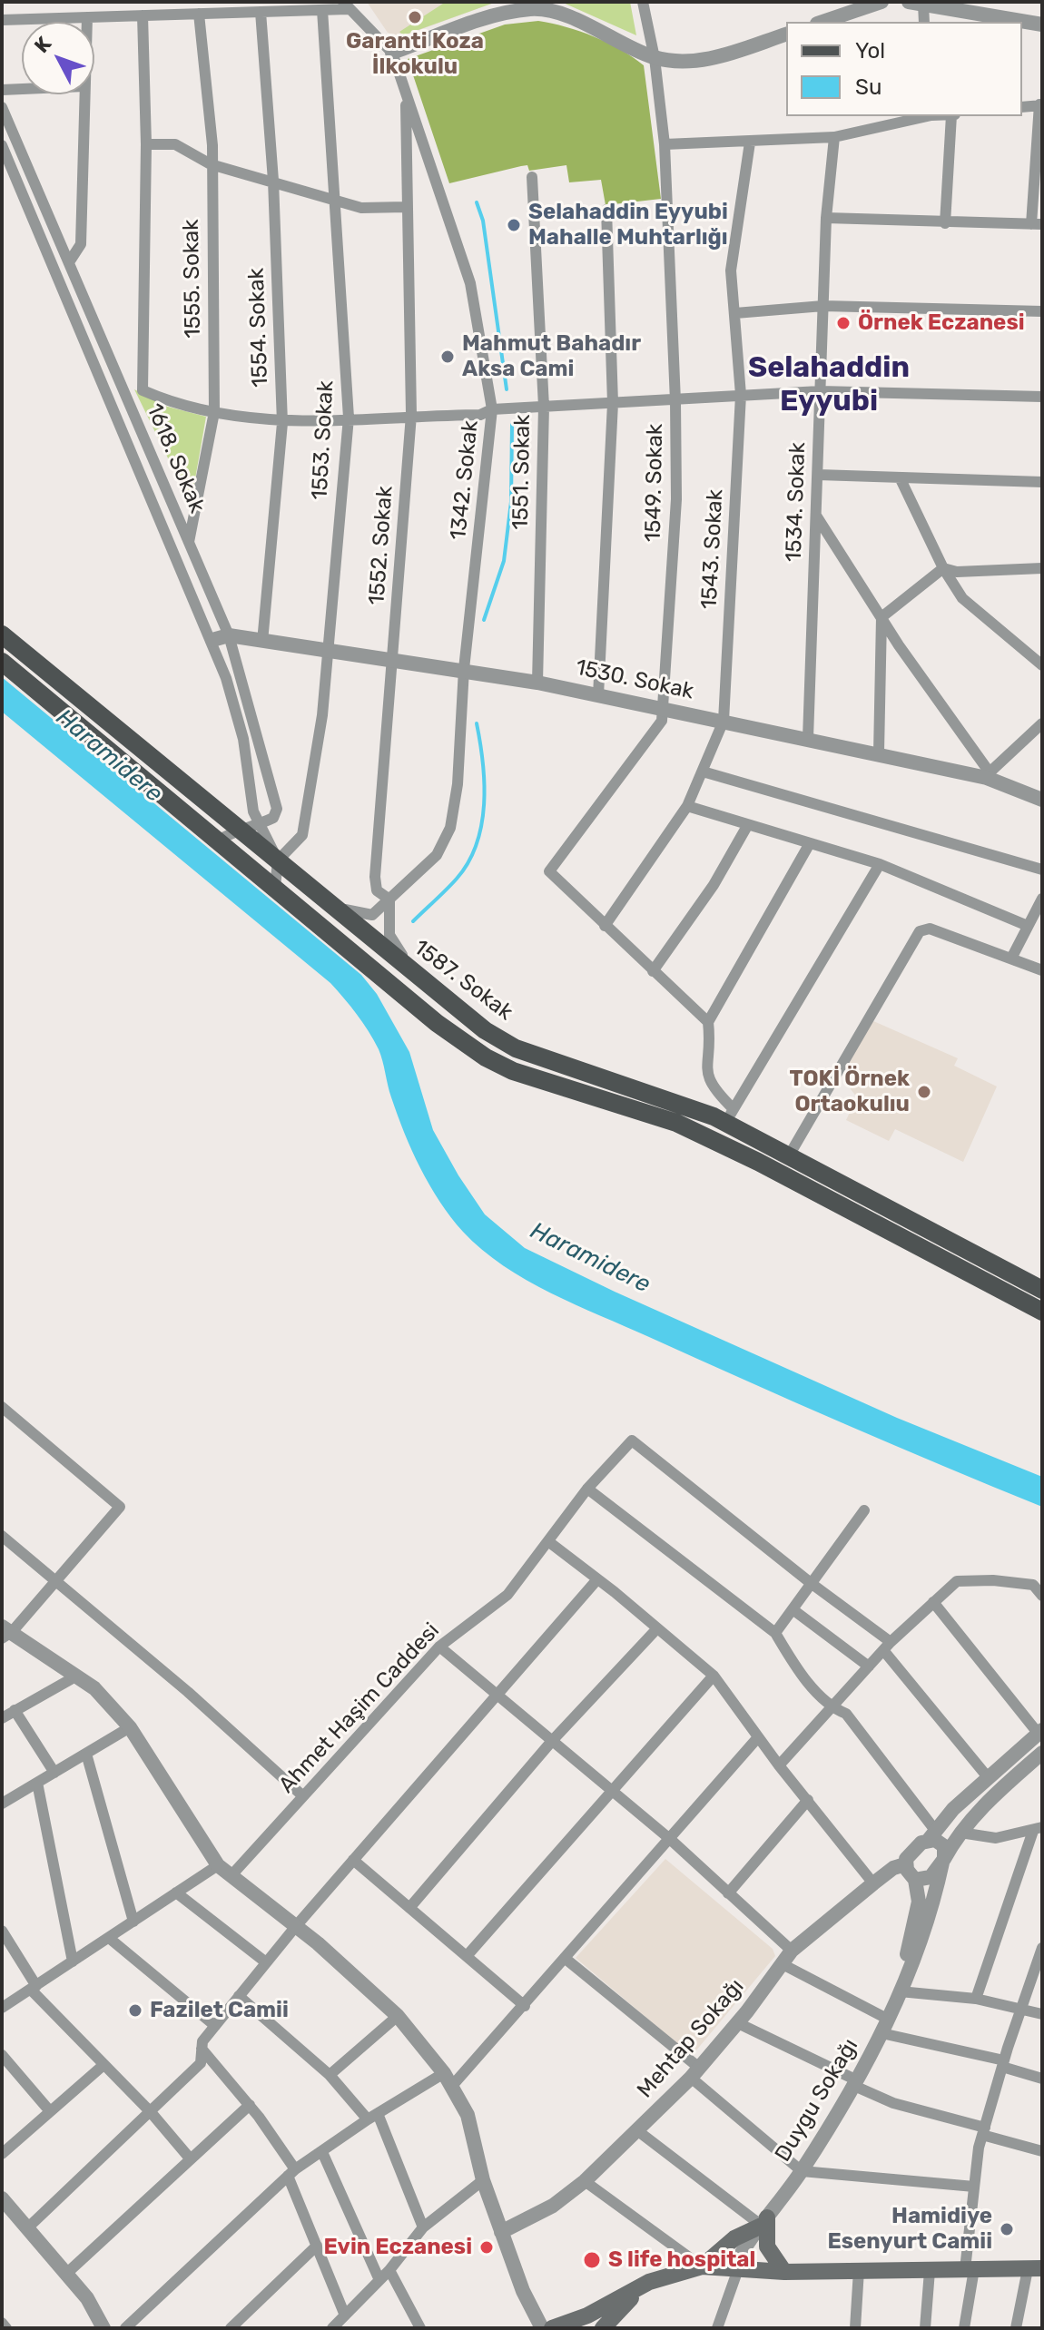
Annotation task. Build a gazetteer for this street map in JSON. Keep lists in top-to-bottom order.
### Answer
{
  "streets": {
    "main road": ["1587. Sokak"],
    "street": [
      "1555. Sokak",
      "1554. Sokak",
      "1553. Sokak",
      "1618. Sokak",
      "1551. Sokak",
      "1342. Sokak",
      "1549. Sokak",
      "1534. Sokak",
      "1552. Sokak",
      "1543. Sokak",
      "1530. Sokak",
      "Ahmet Haşim Caddesi",
      "Mehtap Sokağı",
      "Duygu Sokağı"
    ]
  },
  "crossings": [
    ["1555. Sokak", "1618. Sokak"],
    ["1554. Sokak", "1530. Sokak"],
    ["1553. Sokak", "1530. Sokak"],
    ["1553. Sokak", "1587. Sokak"],
    ["1618. Sokak", "1530. Sokak"],
    ["1618. Sokak", "1587. Sokak"],
    ["1551. Sokak", "1530. Sokak"],
    ["1342. Sokak", "1552. Sokak"],
    ["1342. Sokak", "1530. Sokak"],
    ["1342. Sokak", "1587. Sokak"],
    ["1549. Sokak", "1543. Sokak"],
    ["1549. Sokak", "1530. Sokak"],
    ["1534. Sokak", "1530. Sokak"],
    ["1552. Sokak", "1530. Sokak"],
    ["1552. Sokak", "1587. Sokak"],
    ["1543. Sokak", "1530. Sokak"]
  ],
  "districts": ["Selahaddin Eyyubi"],
  "water": ["Haramidere"],
  "places": [
    "Garanti Koza İlkokulu",
    "Selahaddin Eyyubi Mahalle Muhtarlığı",
    "Örnek Eczanesi",
    "Mahmut Bahadır Aksa Cami",
    "TOKİ Örnek Ortaokulıu",
    "Fazilet Camii",
    "Hamidiye Esenyurt Camii",
    "Evin Eczanesi",
    "S life hospital"
  ],
  "legend": ["Yol", "Su"],
  "north": "top left"
}
